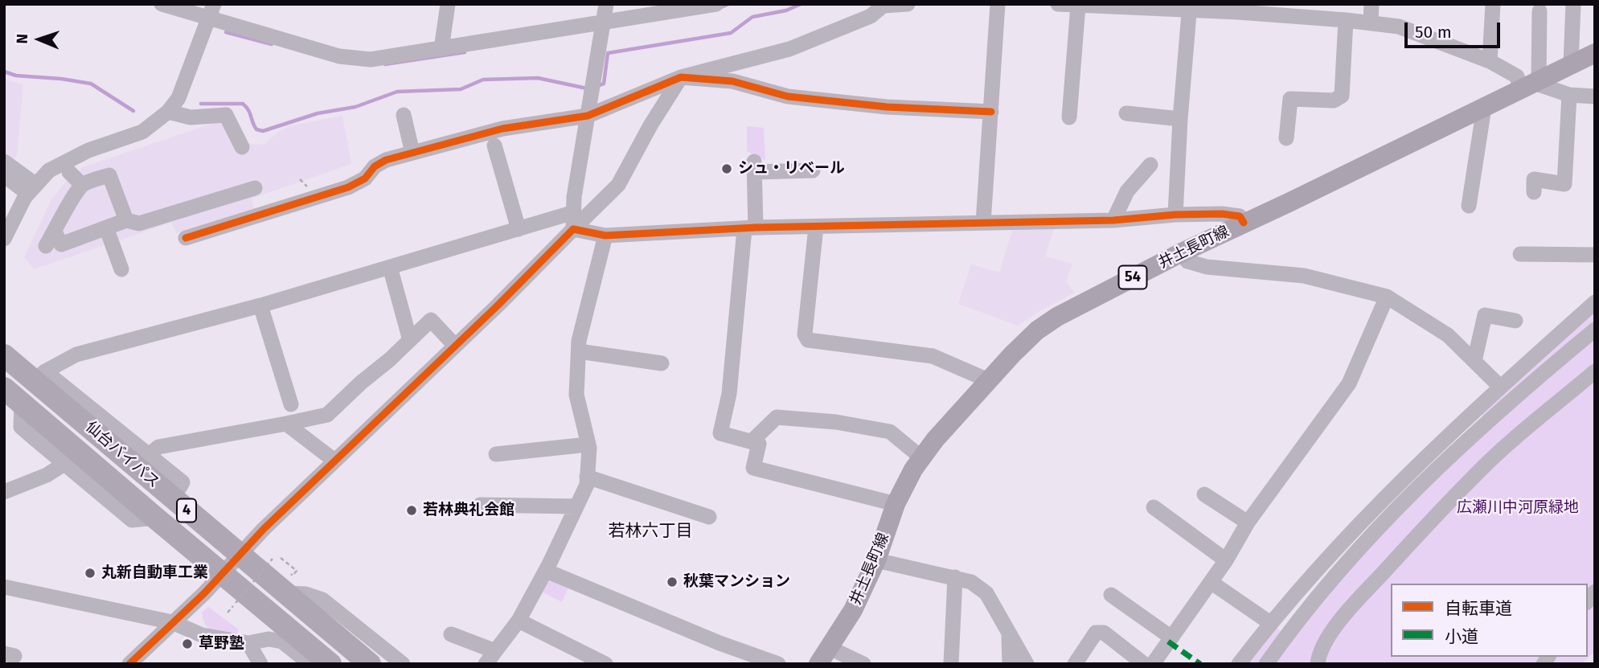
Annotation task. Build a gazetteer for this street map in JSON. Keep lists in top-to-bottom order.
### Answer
{
  "streets": {
    "highway": ["仙台バイパス", "4"],
    "main road": ["井土長町線", "54"]
  },
  "districts": ["若林六丁目"],
  "parks": ["広瀬川中河原緑地"],
  "places": [
    "シュ・リベール",
    "若林典礼会館",
    "丸新自動車工業",
    "秋葉マンション",
    "草野塾"
  ],
  "legend": ["自転車道", "小道"],
  "scale_bar": "50 m",
  "north": "left"
}
